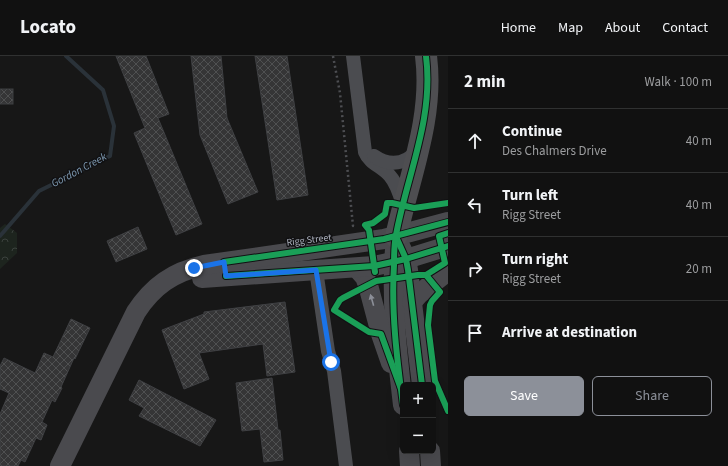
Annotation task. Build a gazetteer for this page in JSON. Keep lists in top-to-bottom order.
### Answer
{
  "streets": {
    "street": ["Rigg Street"]
  },
  "water": ["Gordon Creek"],
  "page": {
    "header": "Locato",
    "nav": [
      "Home",
      "Map",
      "About",
      "Contact"
    ],
    "heading": ["2 min", "Walk · 100 m"],
    "list": [
      ["Continue", "Des Chalmers Drive", "40 m"],
      ["Turn left", "Rigg Street", "40 m"],
      ["Turn right", "Rigg Street", "20 m"],
      "Arrive at destination"
    ],
    "buttons": ["Save", "Share"],
    "map_buttons": ["+", "−"]
  }
}
